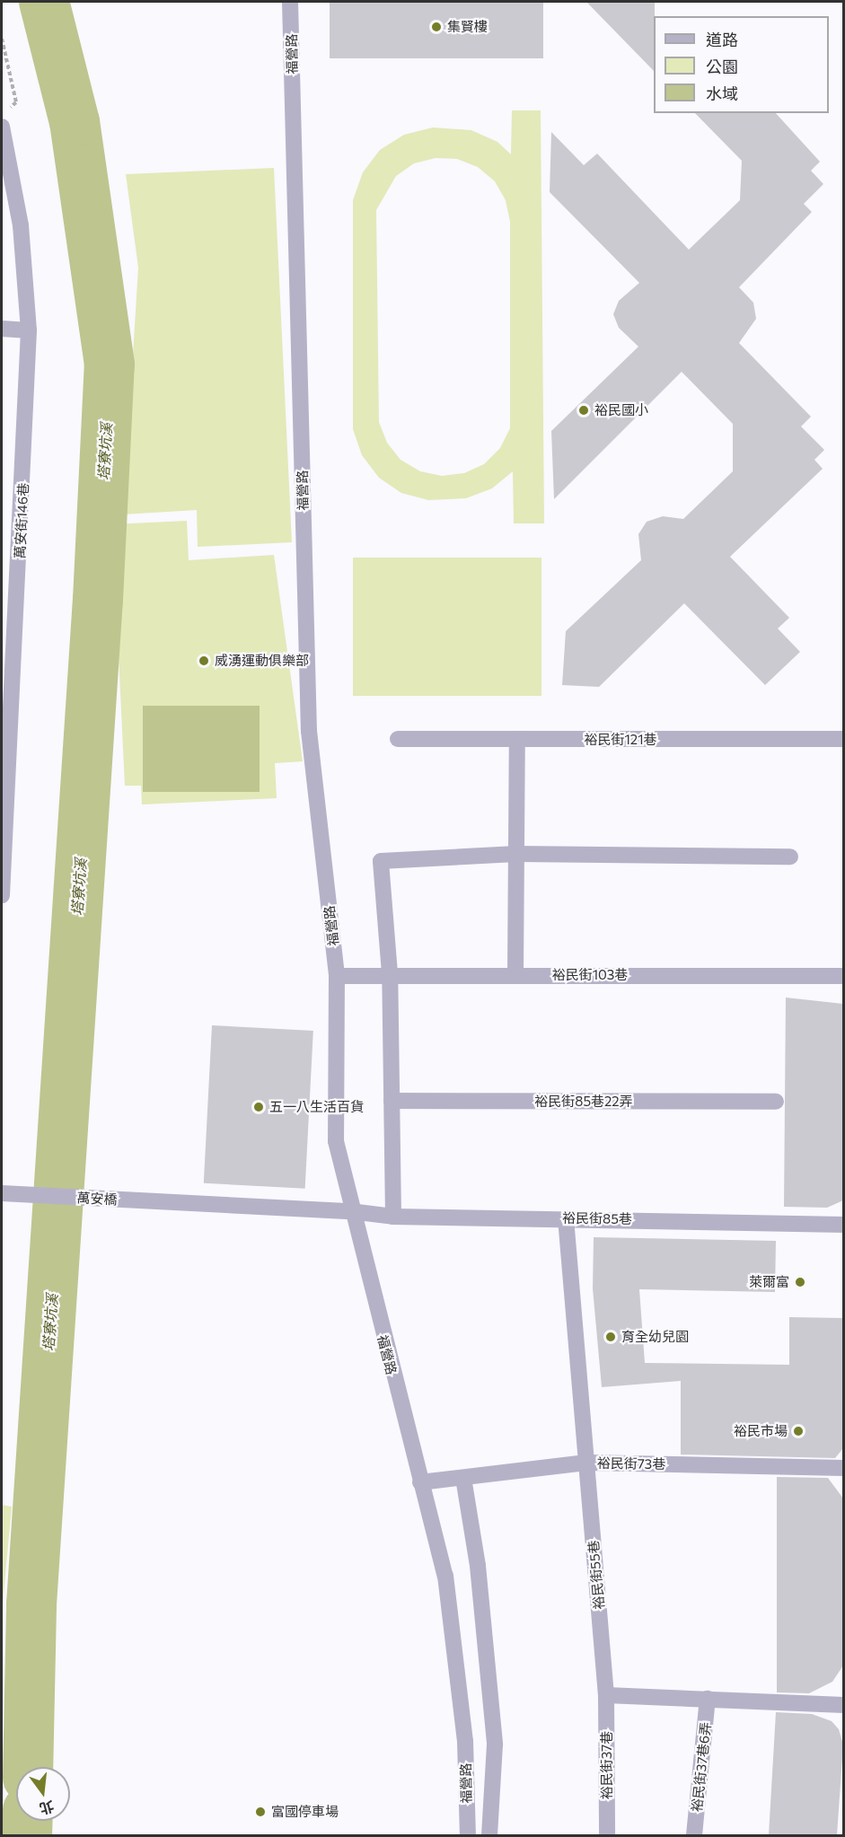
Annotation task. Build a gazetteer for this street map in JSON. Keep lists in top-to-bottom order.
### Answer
{
  "streets": {
    "street": [
      "福營路",
      "萬安街146巷",
      "裕民街121巷",
      "裕民街103巷",
      "裕民街85巷22弄",
      "萬安橋",
      "裕民街85巷",
      "裕民街73巷",
      "裕民街55巷",
      "裕民街37巷",
      "裕民街37巷6弄"
    ]
  },
  "crossings": [
    ["福營路", "裕民街103巷"],
    ["福營路", "萬安橋"],
    ["福營路", "裕民街85巷"],
    ["福營路", "裕民街73巷"],
    ["萬安橋", "裕民街85巷"],
    ["裕民街85巷", "裕民街55巷"],
    ["裕民街73巷", "裕民街55巷"],
    ["裕民街55巷", "裕民街37巷"]
  ],
  "water": ["塔寮坑溪"],
  "places": [
    "集賢樓",
    "裕民國小",
    "威湧運動俱樂部",
    "五一八生活百貨",
    "萊爾富",
    "育全幼兒園",
    "裕民市場",
    "富國停車場"
  ],
  "legend": ["道路", "公園", "水域"],
  "north": "bottom"
}
